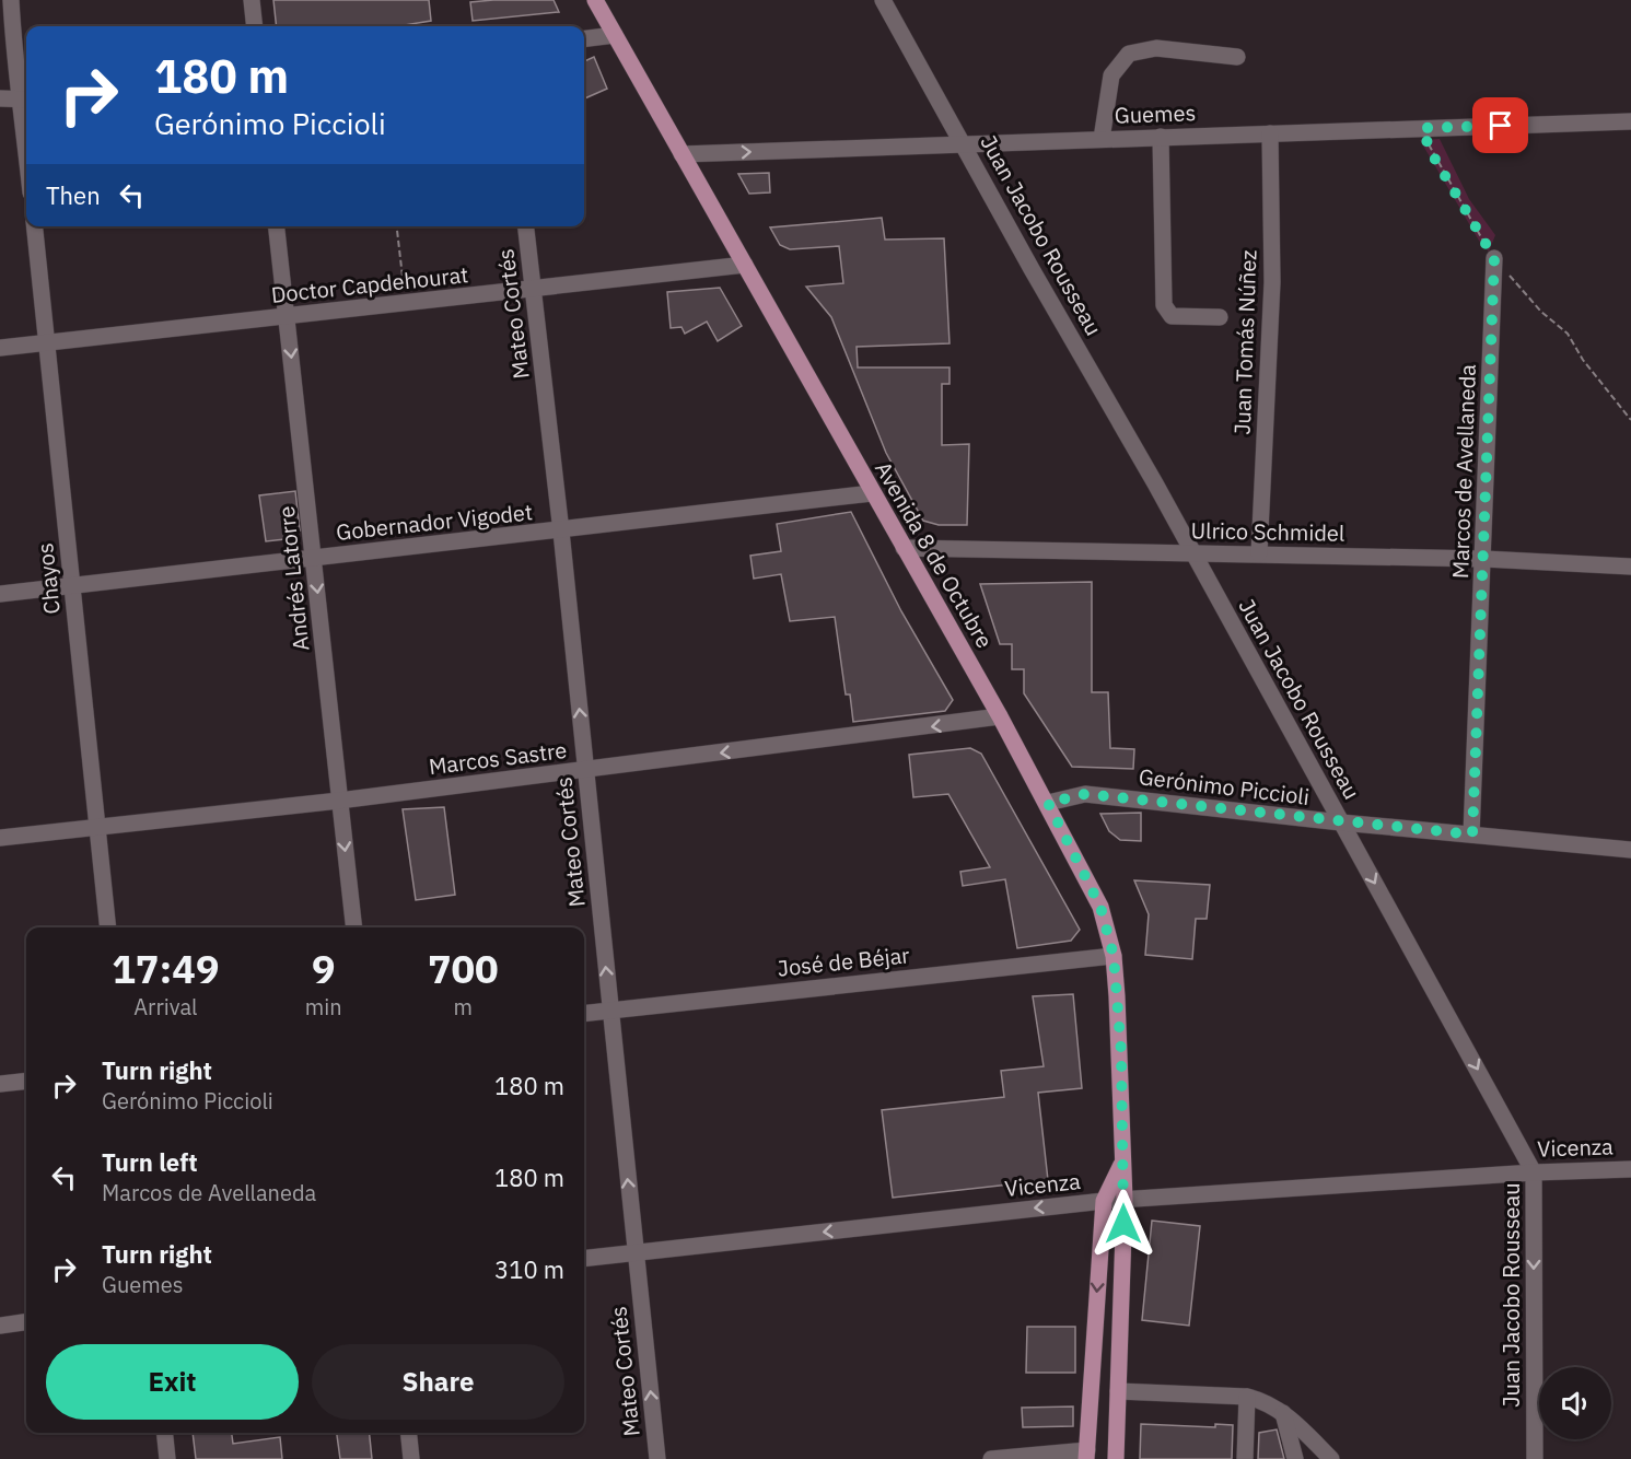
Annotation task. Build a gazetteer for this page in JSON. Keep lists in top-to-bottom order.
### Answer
{
  "streets": {
    "main road": ["Avenida 8 de Octubre"],
    "street": [
      "Guemes",
      "Juan Jacobo Rousseau",
      "Doctor Capdehourat",
      "Mateo Cortés",
      "Juan Tomás Núñez",
      "Marcos de Avellaneda",
      "Gobernador Vigodet",
      "Ulrico Schmidel",
      "Chayos",
      "Andrés Latorre",
      "Marcos Sastre",
      "Gerónimo Piccioli",
      "José de Béjar",
      "Vicenza"
    ]
  },
  "crossings": [
    ["Guemes", "Juan Jacobo Rousseau"],
    ["Guemes", "Juan Tomás Núñez"],
    ["Guemes", "Avenida 8 de Octubre"],
    ["Juan Jacobo Rousseau", "Ulrico Schmidel"],
    ["Juan Jacobo Rousseau", "Gerónimo Piccioli"],
    ["Juan Jacobo Rousseau", "Vicenza"],
    ["Doctor Capdehourat", "Mateo Cortés"],
    ["Doctor Capdehourat", "Avenida 8 de Octubre"],
    ["Doctor Capdehourat", "Chayos"],
    ["Doctor Capdehourat", "Andrés Latorre"],
    ["Mateo Cortés", "Gobernador Vigodet"],
    ["Mateo Cortés", "Marcos Sastre"],
    ["Mateo Cortés", "José de Béjar"],
    ["Mateo Cortés", "Vicenza"],
    ["Juan Tomás Núñez", "Ulrico Schmidel"],
    ["Marcos de Avellaneda", "Ulrico Schmidel"],
    ["Marcos de Avellaneda", "Gerónimo Piccioli"],
    ["Gobernador Vigodet", "Avenida 8 de Octubre"],
    ["Gobernador Vigodet", "Chayos"],
    ["Gobernador Vigodet", "Andrés Latorre"],
    ["Ulrico Schmidel", "Avenida 8 de Octubre"],
    ["Avenida 8 de Octubre", "Marcos Sastre"],
    ["Avenida 8 de Octubre", "Gerónimo Piccioli"],
    ["Avenida 8 de Octubre", "José de Béjar"],
    ["Avenida 8 de Octubre", "Vicenza"],
    ["Chayos", "Marcos Sastre"],
    ["Andrés Latorre", "Marcos Sastre"]
  ],
  "one_way": [
    "Juan Jacobo Rousseau",
    "Mateo Cortés",
    "Andrés Latorre",
    "Marcos Sastre",
    "Vicenza"
  ],
  "page": {
    "turn": ["180 m", "Gerónimo Piccioli"],
    "then": "Then",
    "eta": [
      "17:49",
      "Arrival",
      "9",
      "min",
      "700",
      "m"
    ],
    "list": [
      {
        "name": "Turn right",
        "note": "Gerónimo Piccioli",
        "value": "180 m"
      },
      {
        "name": "Turn left",
        "note": "Marcos de Avellaneda",
        "value": "180 m"
      },
      {
        "name": "Turn right",
        "note": "Guemes",
        "value": "310 m"
      }
    ],
    "buttons": ["Exit", "Share"]
  }
}
